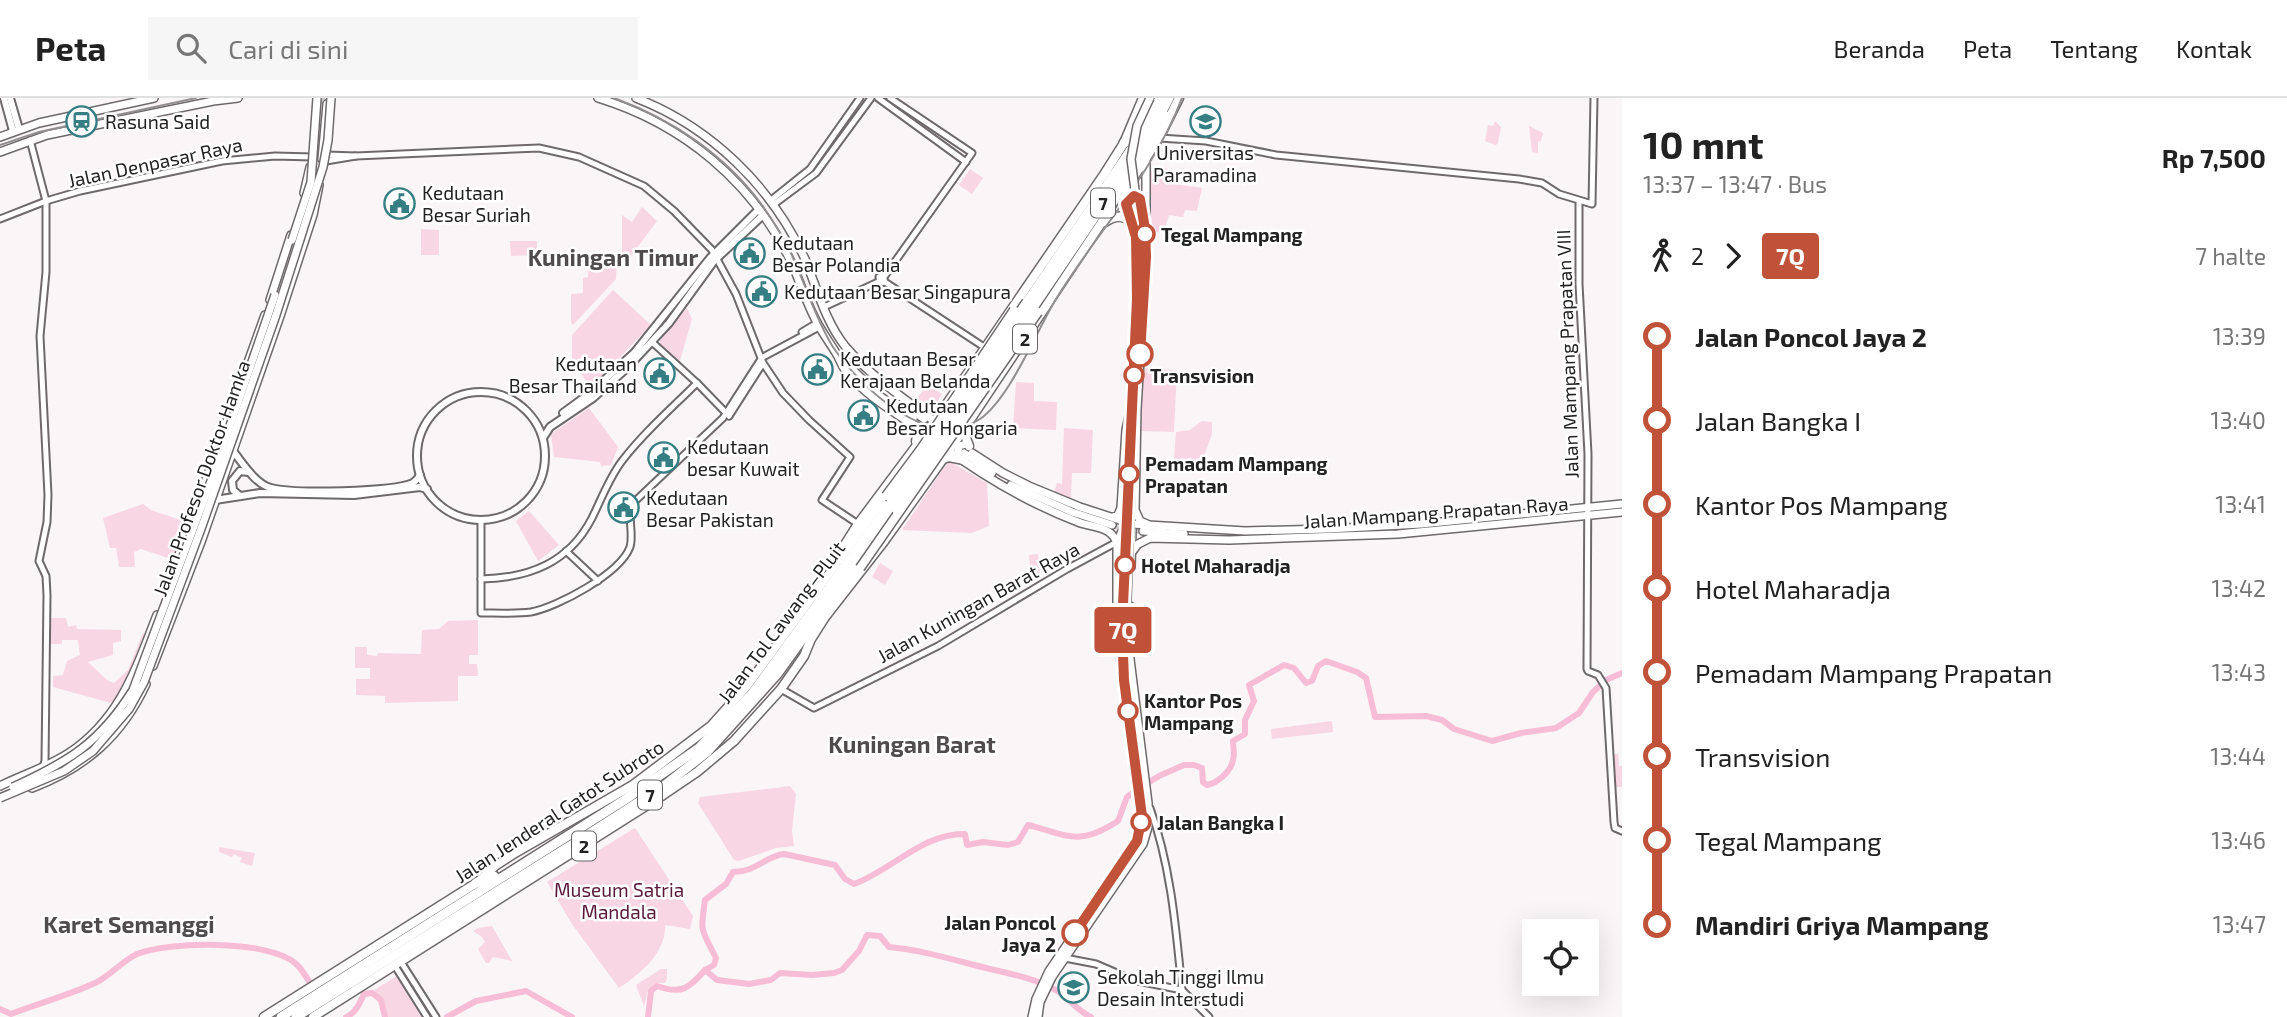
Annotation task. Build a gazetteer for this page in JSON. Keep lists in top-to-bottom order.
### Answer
{
  "streets": {
    "highway": [
      "7",
      "2",
      "Jalan Tol Cawang–Pluit",
      "Jalan Jenderal Gatot Subroto"
    ],
    "main road": ["Jalan Profesor Doktor Hamka", "Jalan Mampang Prapatan Raya"],
    "street": ["Jalan Denpasar Raya", "Jalan Mampang Prapatan VIII", "Jalan Kuningan Barat Raya"]
  },
  "crossings": [
    ["2", "Jalan Kuningan Barat Raya"],
    ["2", "Jalan Tol Cawang–Pluit"],
    ["Jalan Mampang Prapatan VIII", "Jalan Mampang Prapatan Raya"],
    ["Jalan Tol Cawang–Pluit", "Jalan Jenderal Gatot Subroto"]
  ],
  "districts": ["Kuningan Timur", "Kuningan Barat", "Karet Semanggi"],
  "parks": ["Museum Satria Mandala"],
  "places": {
    "station": ["Rasuna Said"],
    "school or university": ["Universitas Paramadina", "Sekolah Tinggi Ilmu Desain Interstudi"],
    "public building": [
      "Kedutaan Besar Suriah",
      "Kedutaan Besar Polandia",
      "Kedutaan Besar Singapura",
      "Kedutaan Besar Kerajaan Belanda",
      "Kedutaan Besar Thailand",
      "Kedutaan Besar Hongaria",
      "Kedutaan besar Kuwait",
      "Kedutaan Besar Pakistan"
    ],
    "other": [
      "Tegal Mampang",
      "Transvision",
      "Pemadam Mampang Prapatan",
      "Hotel Maharadja",
      "Kantor Pos Mampang",
      "Jalan Bangka I",
      "Jalan Poncol Jaya 2"
    ]
  },
  "lines": ["bus line 7Q"],
  "page": {
    "header": "Peta",
    "search": "Cari di sini",
    "nav": [
      "Beranda",
      "Peta",
      "Tentang",
      "Kontak"
    ],
    "on_map": "7Q",
    "heading": ["10 mnt", "13:37 – 13:47 · Bus", "Rp 7,500"],
    "legs": ["2", "7Q", "7 halte"],
    "list": [
      {
        "name": "Jalan Poncol Jaya 2",
        "value": "13:39"
      },
      {
        "name": "Jalan Bangka I",
        "value": "13:40"
      },
      {
        "name": "Kantor Pos Mampang",
        "value": "13:41"
      },
      {
        "name": "Hotel Maharadja",
        "value": "13:42"
      },
      {
        "name": "Pemadam Mampang Prapatan",
        "value": "13:43"
      },
      {
        "name": "Transvision",
        "value": "13:44"
      },
      {
        "name": "Tegal Mampang",
        "value": "13:46"
      },
      {
        "name": "Mandiri Griya Mampang",
        "value": "13:47"
      }
    ]
  }
}
